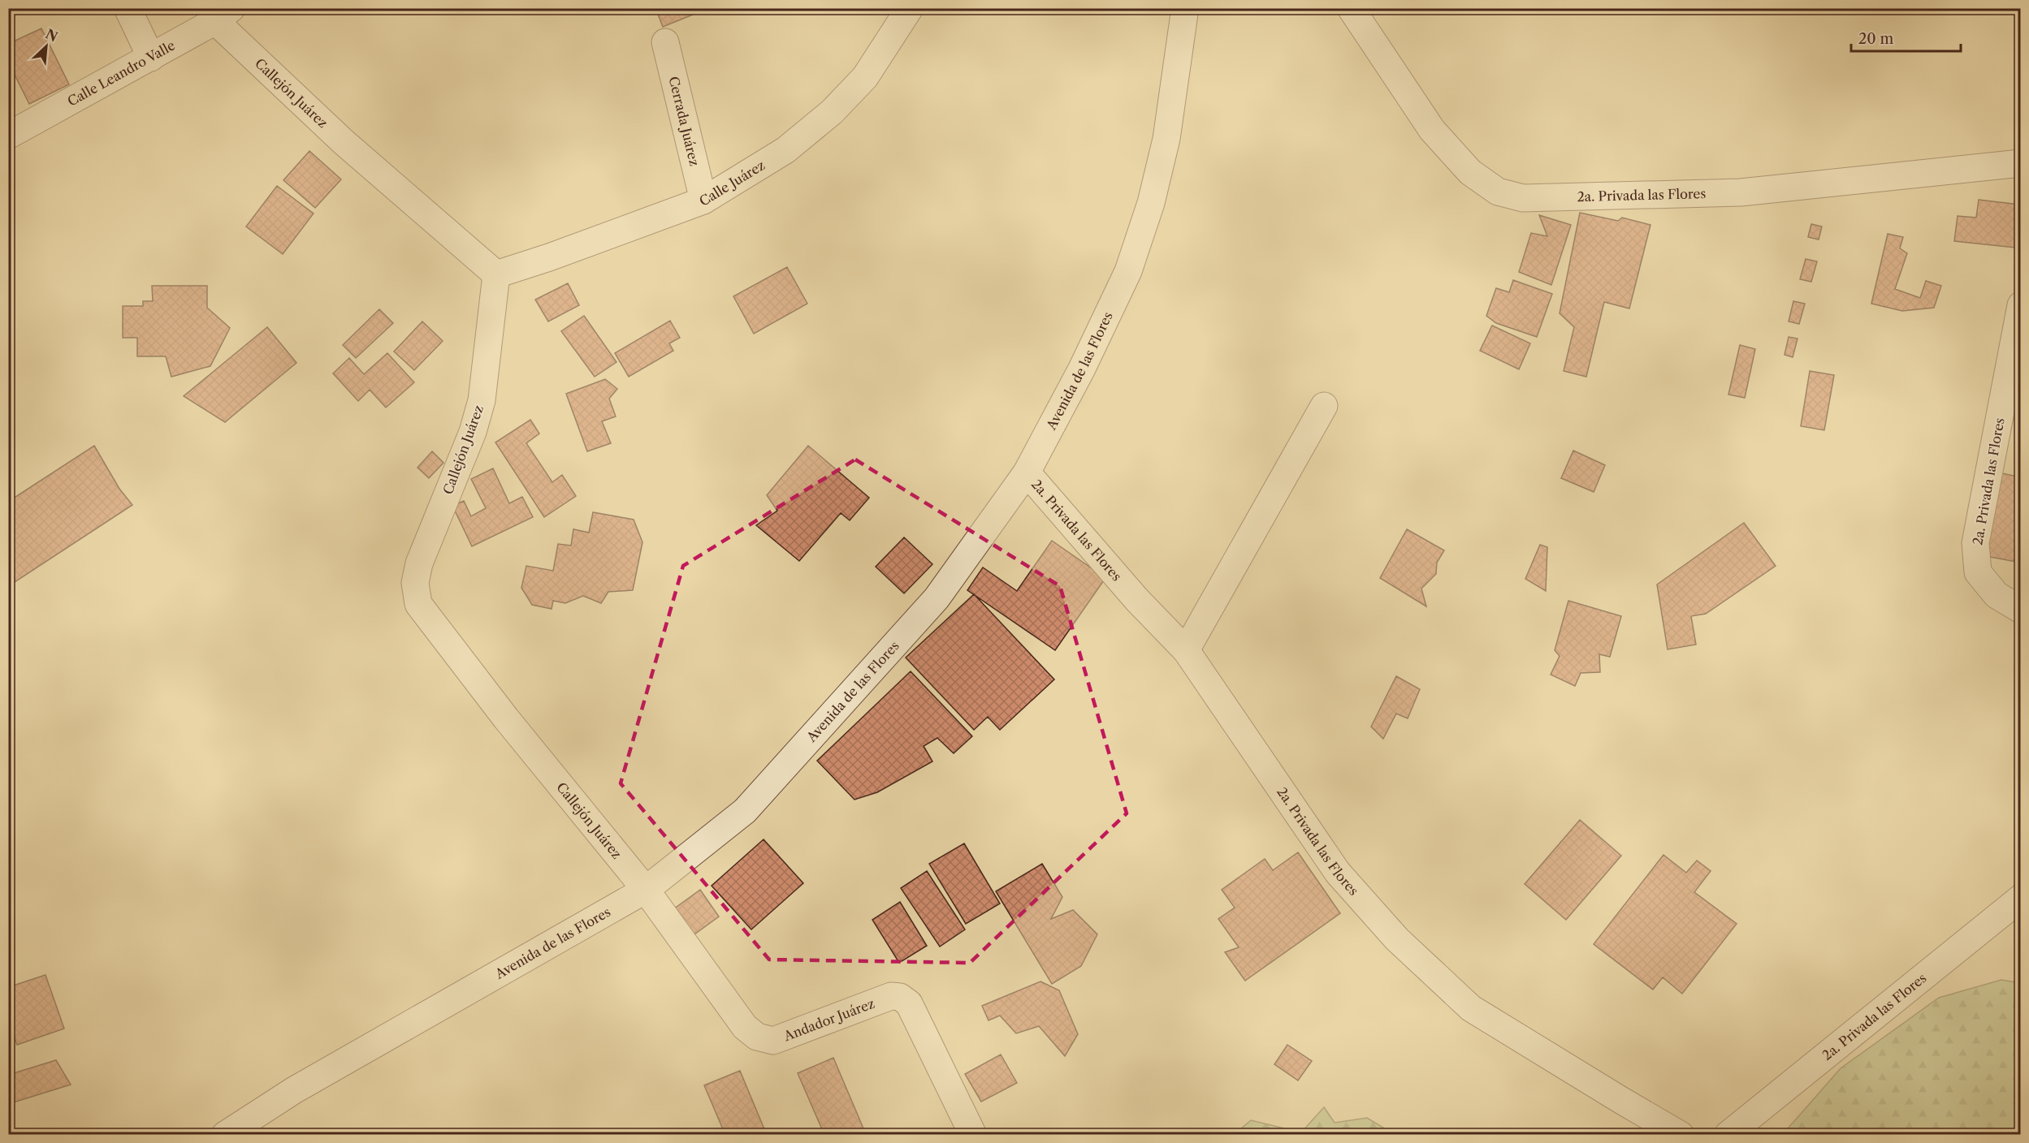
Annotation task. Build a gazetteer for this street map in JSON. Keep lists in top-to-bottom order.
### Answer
{
  "streets": {
    "street": [
      "Calle Leandro Valle",
      "Callejón Juárez",
      "Cerrada Juárez",
      "Calle Juárez",
      "2a. Privada las Flores",
      "Avenida de las Flores",
      "Andador Juárez"
    ]
  },
  "crossings": [
    ["Calle Leandro Valle", "Callejón Juárez"],
    ["Callejón Juárez", "Calle Juárez"],
    ["Callejón Juárez", "Avenida de las Flores"],
    ["Callejón Juárez", "Andador Juárez"],
    ["Cerrada Juárez", "Calle Juárez"],
    ["2a. Privada las Flores", "Avenida de las Flores"],
    ["Avenida de las Flores", "Andador Juárez"]
  ],
  "scale_bar": "20 m",
  "north": "top right"
}
